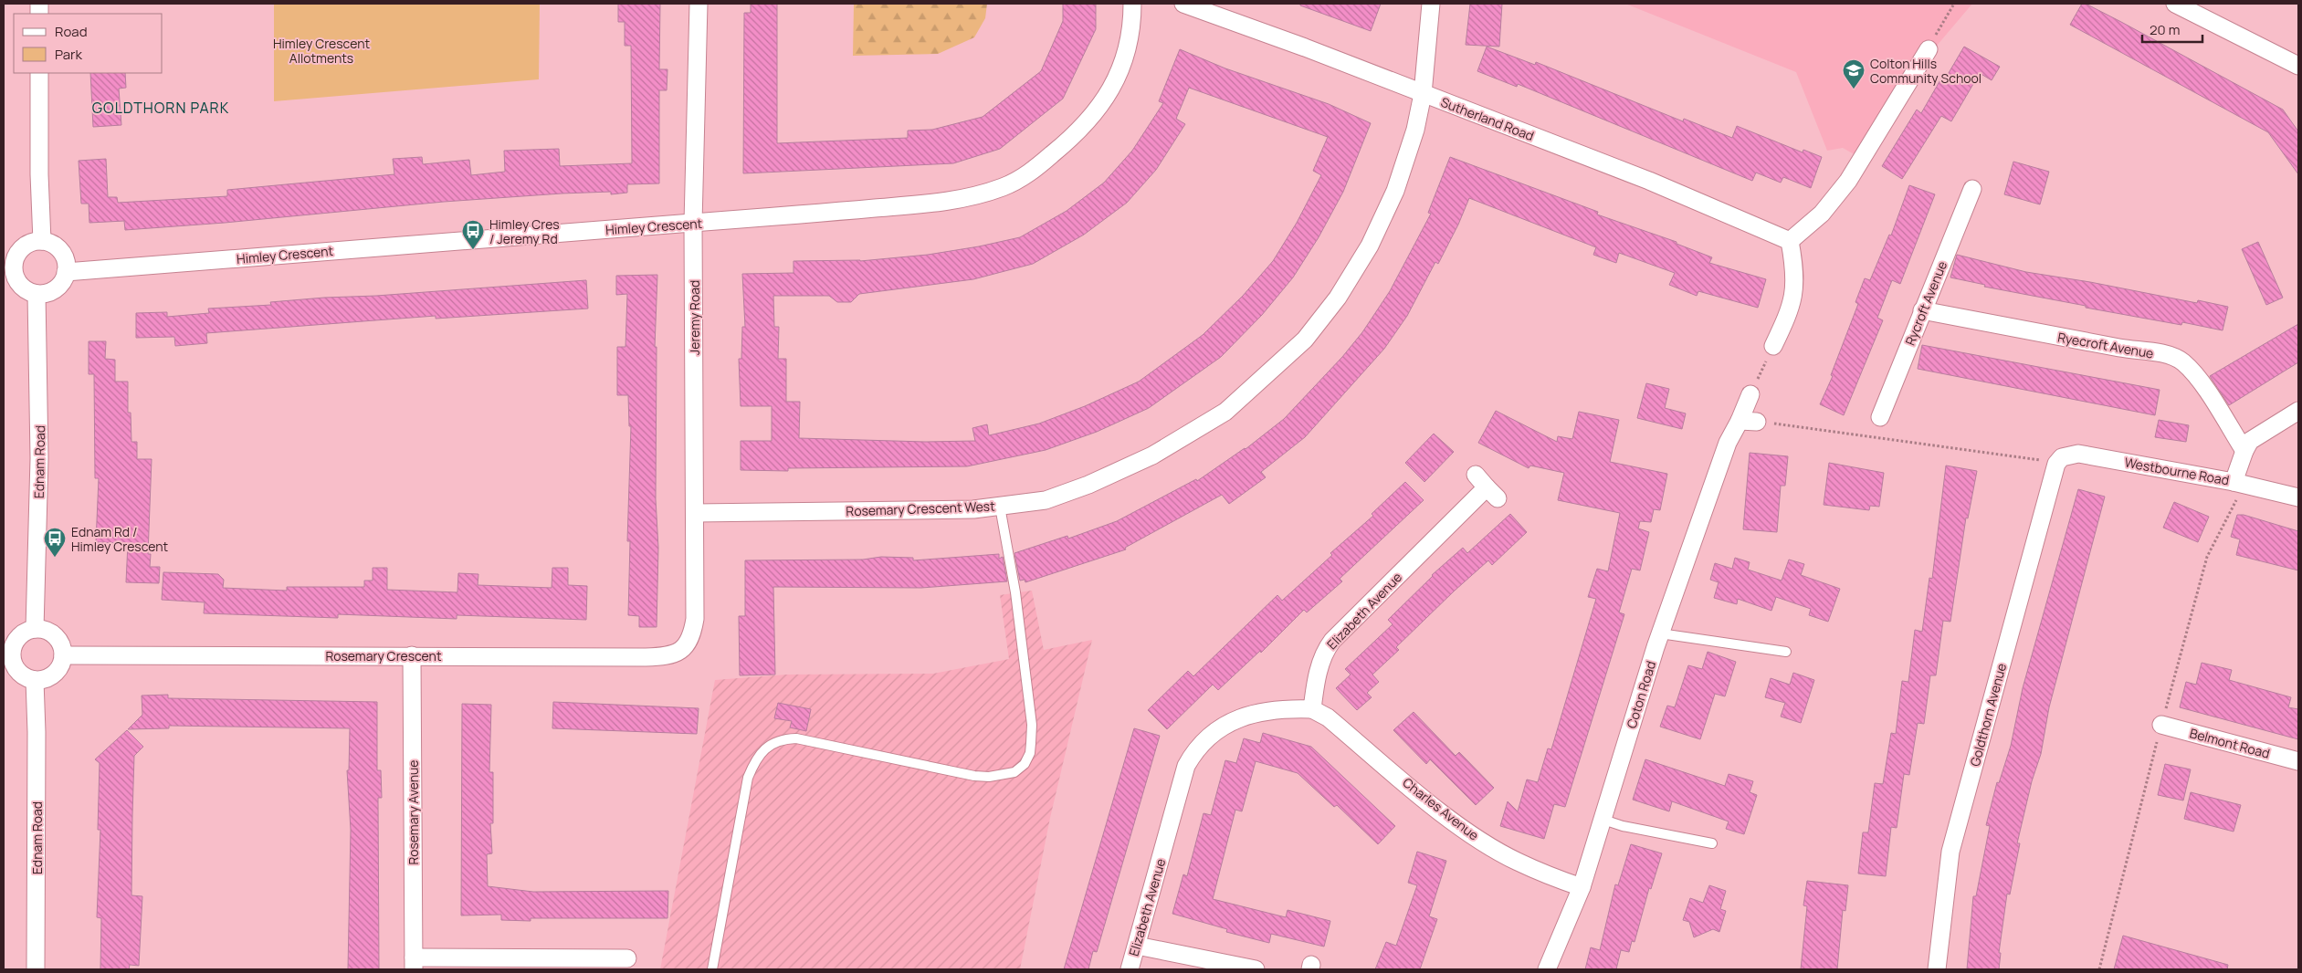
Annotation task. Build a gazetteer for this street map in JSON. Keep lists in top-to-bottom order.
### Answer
{
  "streets": {
    "street": [
      "Sutherland Road",
      "Himley Crescent",
      "Rycroft Avenue",
      "Jeremy Road",
      "Ryecroft Avenue",
      "Ednam Road",
      "Westbourne Road",
      "Rosemary Crescent West",
      "Elizabeth Avenue",
      "Rosemary Crescent",
      "Coton Road",
      "Goldthorn Avenue",
      "Belmont Road",
      "Charles Avenue",
      "Rosemary Avenue"
    ]
  },
  "crossings": [
    ["Sutherland Road", "Rosemary Crescent West"],
    ["Himley Crescent", "Jeremy Road"],
    ["Himley Crescent", "Ednam Road"],
    ["Rycroft Avenue", "Ryecroft Avenue"],
    ["Jeremy Road", "Rosemary Crescent West"],
    ["Jeremy Road", "Rosemary Crescent"],
    ["Ednam Road", "Rosemary Crescent"],
    ["Westbourne Road", "Goldthorn Avenue"],
    ["Elizabeth Avenue", "Charles Avenue"],
    ["Rosemary Crescent", "Rosemary Avenue"],
    ["Coton Road", "Charles Avenue"]
  ],
  "districts": ["GOLDTHORN PARK"],
  "parks": ["Himley Crescent Allotments"],
  "places": {
    "school or university": ["Colton Hills Community School"],
    "bus stop": ["Himley Cres / Jeremy Rd", "Ednam Rd / Himley Crescent"]
  },
  "legend": ["Road", "Park"],
  "scale_bar": "20 m"
}
